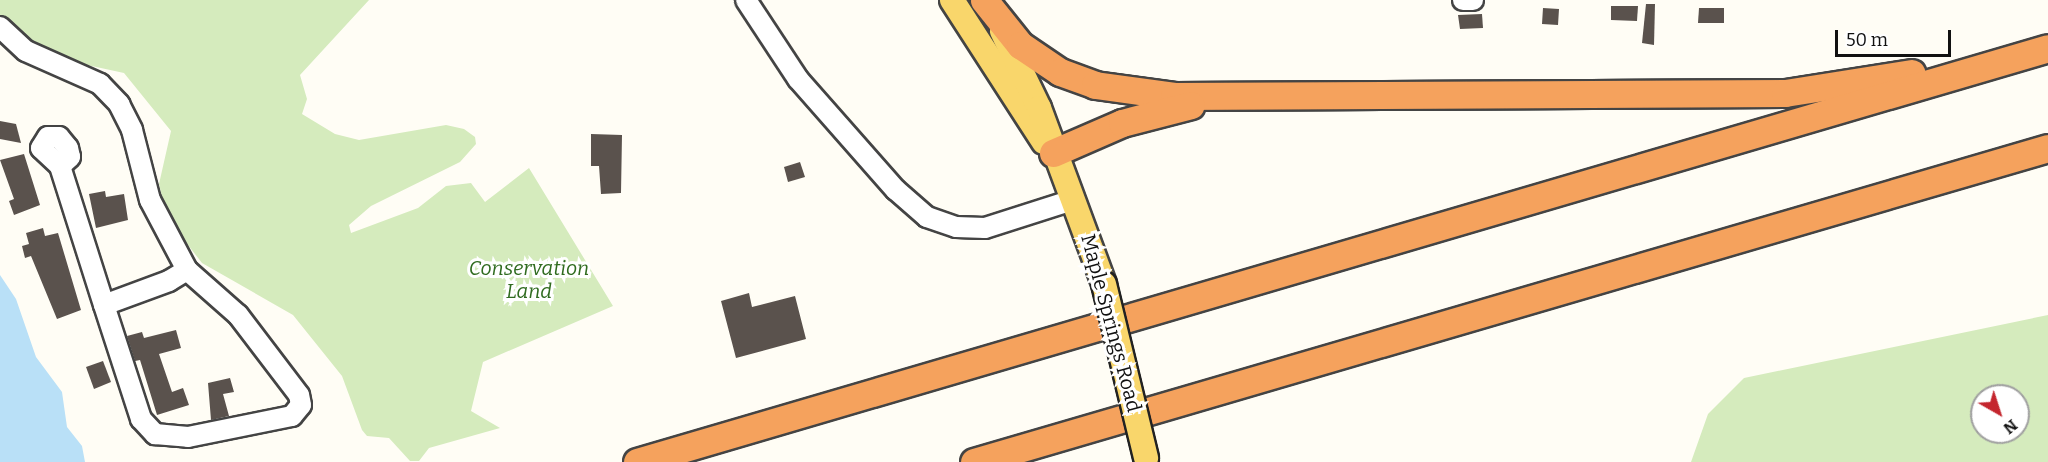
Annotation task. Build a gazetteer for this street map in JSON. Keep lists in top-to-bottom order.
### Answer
{
  "streets": {
    "main road": ["Maple Springs Road"]
  },
  "parks": ["Conservation Land"],
  "scale_bar": "50 m",
  "north": "bottom right"
}
